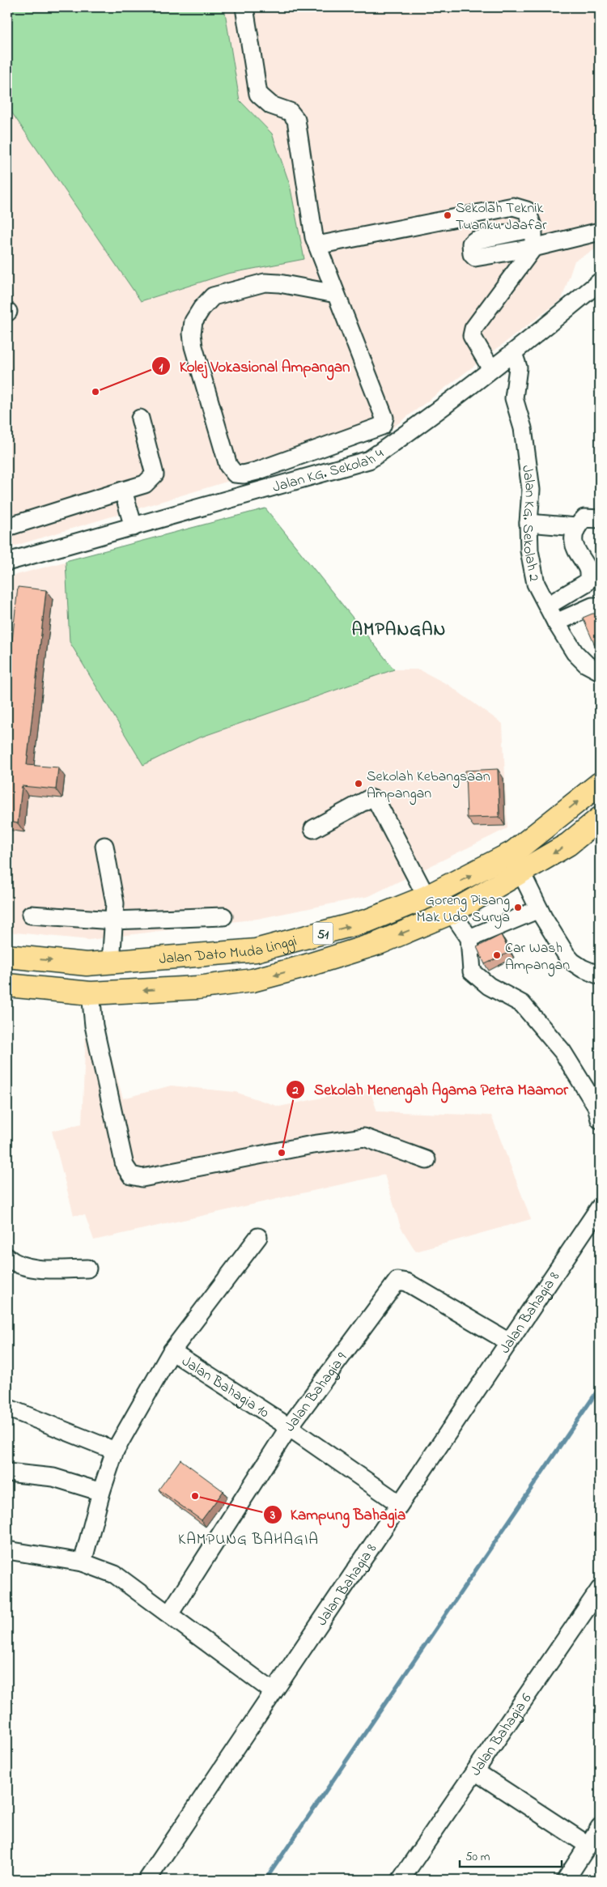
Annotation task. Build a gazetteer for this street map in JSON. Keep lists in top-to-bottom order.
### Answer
{
  "streets": {
    "highway": ["51", "Jalan Dato Muda Linggi"],
    "street": [
      "Jalan KG. Sekolah 4",
      "Jalan KG. Sekolah 2",
      "Jalan Bahagia 8",
      "Jalan Bahagia 10",
      "Jalan Bahagia 9",
      "Jalan Bahagia 6"
    ]
  },
  "crossings": [
    ["Jalan KG. Sekolah 4", "Jalan KG. Sekolah 2"],
    ["Jalan Bahagia 8", "Jalan Bahagia 10"],
    ["Jalan Bahagia 8", "Jalan Bahagia 9"],
    ["Jalan Bahagia 10", "Jalan Bahagia 9"]
  ],
  "districts": ["AMPANGAN", "KAMPUNG BAHAGIA"],
  "places": [
    "Sekolah Teknik Tuanku Jaafar",
    "Kolej Vokasional Ampangan",
    "Sekolah Kebangsaan Ampangan",
    "Goreng Pisang Mak Udo Surya",
    "Car Wash Ampangan",
    "Sekolah Menengah Agama Petra Maamor",
    "Kampung Bahagia"
  ],
  "scale_bar": "50 m"
}
